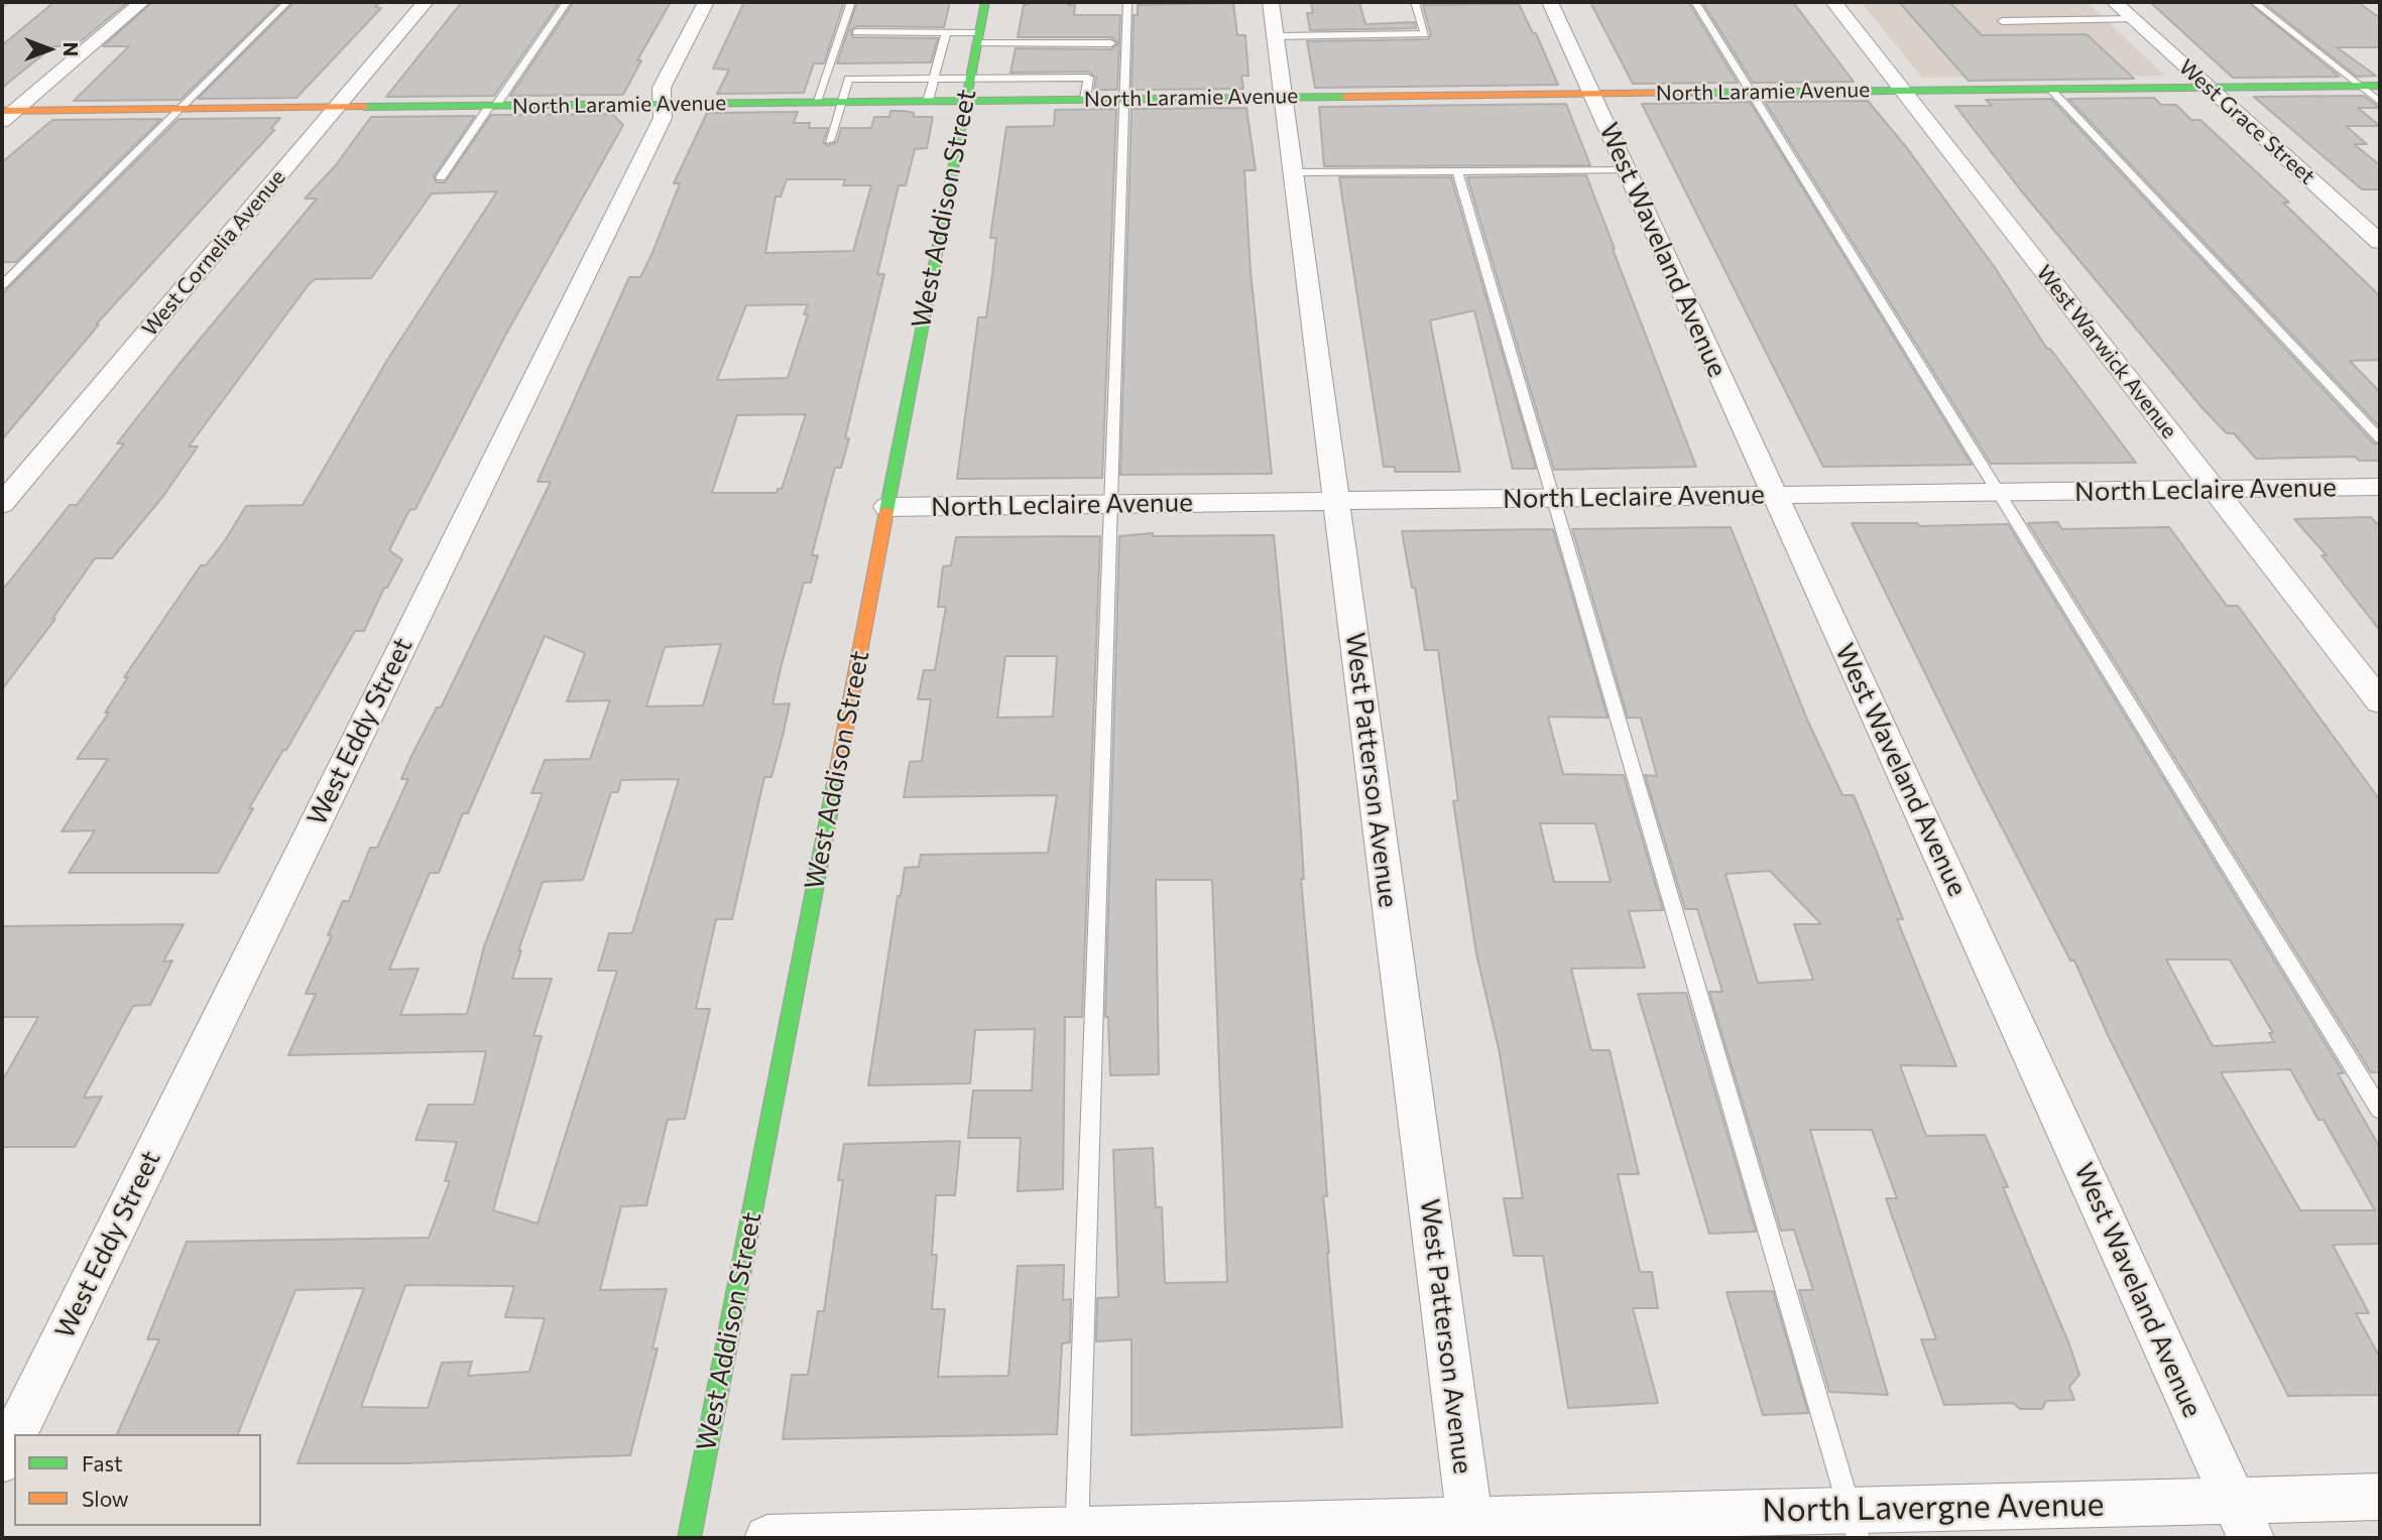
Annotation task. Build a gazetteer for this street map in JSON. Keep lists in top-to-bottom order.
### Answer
{
  "streets": {
    "street": [
      "North Laramie Avenue",
      "West Grace Street",
      "West Addison Street",
      "West Waveland Avenue",
      "West Cornelia Avenue",
      "West Warwick Avenue",
      "North Leclaire Avenue",
      "West Eddy Street",
      "West Patterson Avenue",
      "North Lavergne Avenue"
    ]
  },
  "crossings": [
    ["North Laramie Avenue", "West Grace Street"],
    ["North Laramie Avenue", "West Addison Street"],
    ["North Laramie Avenue", "West Waveland Avenue"],
    ["North Laramie Avenue", "West Cornelia Avenue"],
    ["North Laramie Avenue", "West Warwick Avenue"],
    ["North Laramie Avenue", "West Eddy Street"],
    ["North Laramie Avenue", "West Patterson Avenue"],
    ["West Addison Street", "North Leclaire Avenue"],
    ["West Waveland Avenue", "North Leclaire Avenue"],
    ["West Waveland Avenue", "North Lavergne Avenue"],
    ["West Warwick Avenue", "North Leclaire Avenue"],
    ["North Leclaire Avenue", "West Patterson Avenue"],
    ["West Patterson Avenue", "North Lavergne Avenue"]
  ],
  "legend": ["Fast", "Slow"],
  "north": "right"
}
